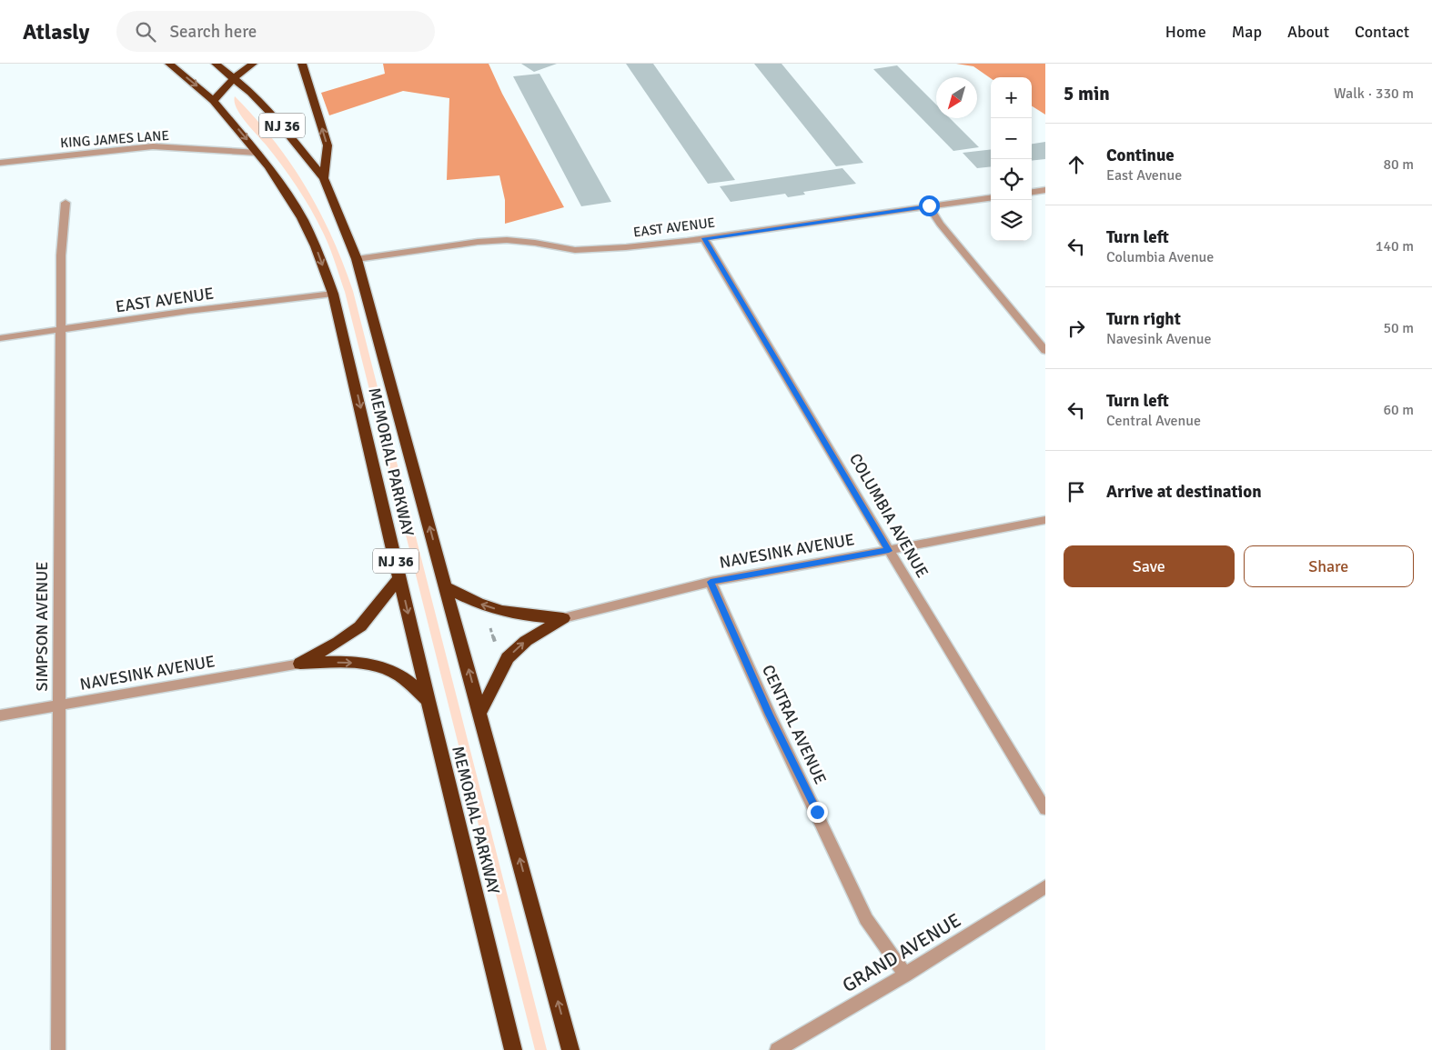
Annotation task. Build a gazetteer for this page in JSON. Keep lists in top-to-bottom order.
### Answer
{
  "streets": {
    "highway": ["NJ 36", "MEMORIAL PARKWAY"],
    "street": [
      "KING JAMES LANE",
      "EAST AVENUE",
      "COLUMBIA AVENUE",
      "NAVESINK AVENUE",
      "SIMPSON AVENUE",
      "CENTRAL AVENUE",
      "GRAND AVENUE"
    ]
  },
  "crossings": [
    ["KING JAMES LANE", "MEMORIAL PARKWAY"],
    ["EAST AVENUE", "MEMORIAL PARKWAY"],
    ["EAST AVENUE", "COLUMBIA AVENUE"],
    ["EAST AVENUE", "SIMPSON AVENUE"],
    ["COLUMBIA AVENUE", "NAVESINK AVENUE"],
    ["NAVESINK AVENUE", "SIMPSON AVENUE"],
    ["NAVESINK AVENUE", "CENTRAL AVENUE"],
    ["CENTRAL AVENUE", "GRAND AVENUE"]
  ],
  "north": "bottom left",
  "page": {
    "header": "Atlasly",
    "search": "Search here",
    "nav": [
      "Home",
      "Map",
      "About",
      "Contact"
    ],
    "heading": ["5 min", "Walk · 330 m"],
    "map_buttons": ["+", "−"],
    "list": [
      ["Continue", "East Avenue", "80 m"],
      ["Turn left", "Columbia Avenue", "140 m"],
      ["Turn right", "Navesink Avenue", "50 m"],
      ["Turn left", "Central Avenue", "60 m"],
      "Arrive at destination"
    ],
    "buttons": ["Save", "Share"]
  }
}
